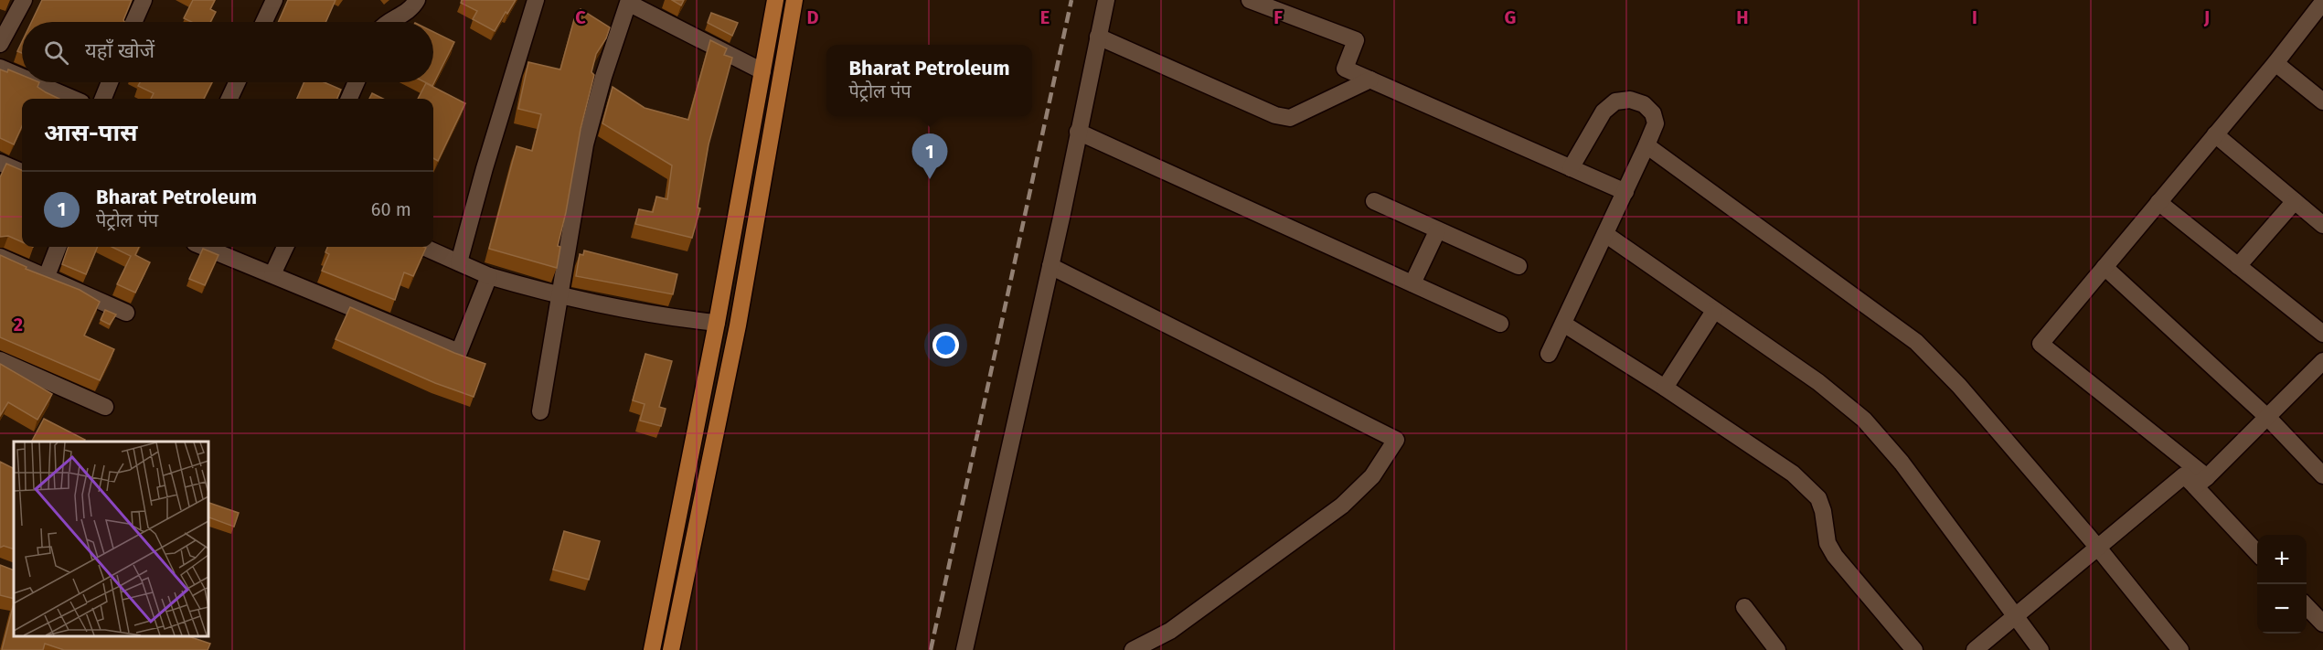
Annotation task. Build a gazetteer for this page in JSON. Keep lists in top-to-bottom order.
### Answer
{
  "page": {
    "search": "यहाँ खोजें",
    "popup": ["Bharat Petroleum", "पेट्रोल पंप"],
    "heading": "आस-पास",
    "pins": "1",
    "list": [
      {
        "mark": "1",
        "name": "Bharat Petroleum",
        "note": "पेट्रोल पंप",
        "value": "60 m"
      }
    ],
    "map_buttons": ["+", "−"]
  },
  "grid": {
    "columns": [
      "C",
      "D",
      "E",
      "F",
      "G",
      "H",
      "I",
      "J"
    ],
    "rows": ["2"]
  }
}
